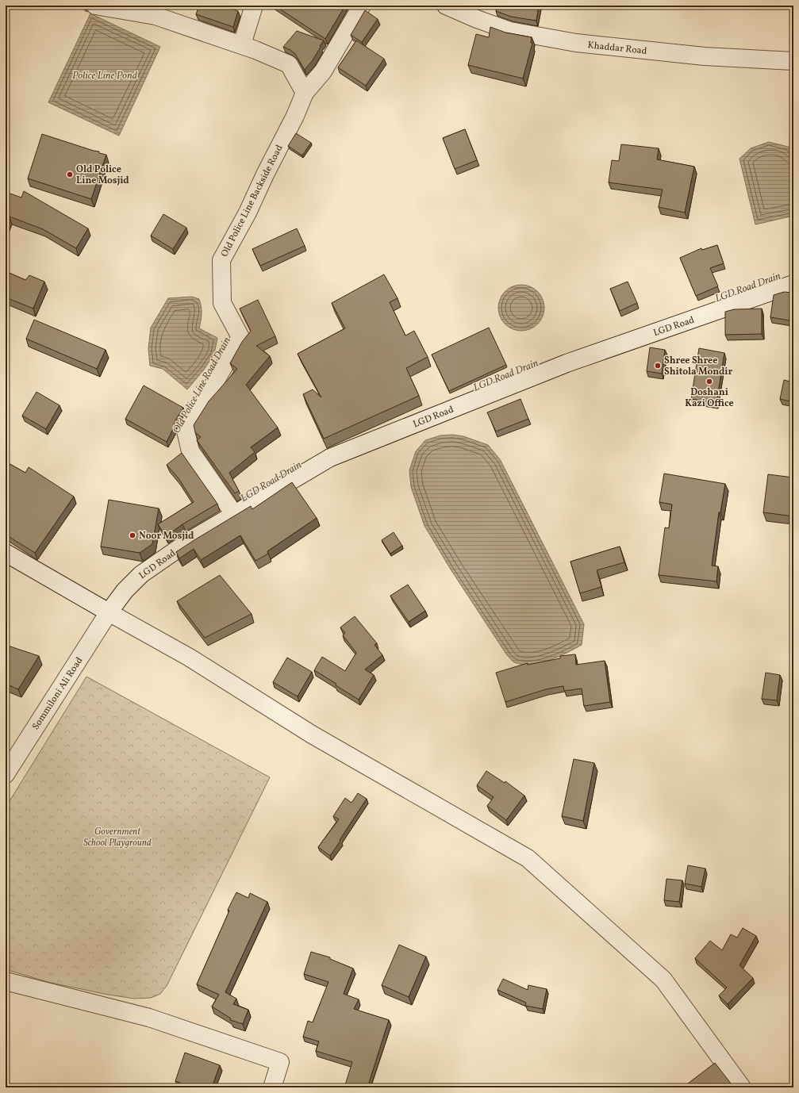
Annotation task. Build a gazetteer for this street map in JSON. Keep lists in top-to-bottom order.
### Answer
{
  "streets": {
    "street": [
      "Khaddar Road",
      "Old Police Line Backside Road",
      "LGD Road",
      "Sommiloni Ali Road"
    ]
  },
  "crossings": [
    ["Old Police Line Backside Road", "LGD Road"],
    ["LGD Road", "Sommiloni Ali Road"]
  ],
  "water": ["Police Line Pond", "LGD Road Drain", "Old Police Line Road Drain"],
  "parks": ["Government School Playground"],
  "places": [
    "Old Police Line Mosjid",
    "Shree Shree Shitola Mondir",
    "Doshani Kazi Office",
    "Noor Mosjid"
  ]
}
